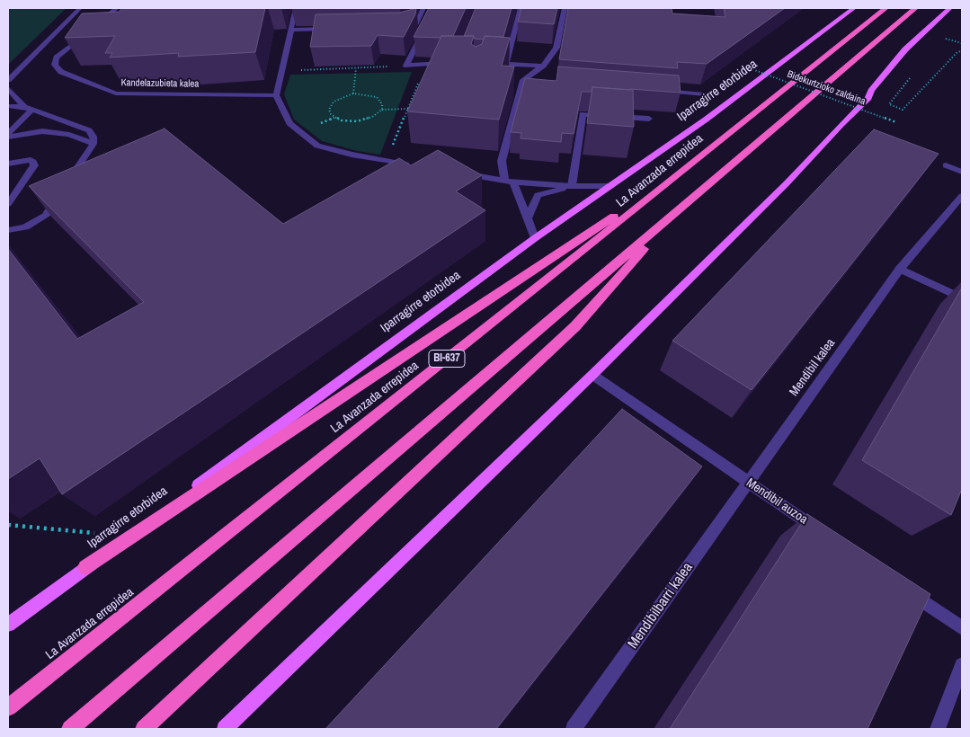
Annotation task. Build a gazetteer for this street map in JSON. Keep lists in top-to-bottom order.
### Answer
{
  "streets": {
    "highway": ["La Avanzada errepidea", "BI-637"],
    "main road": ["Iparragirre etorbidea"],
    "street": [
      "Kandelazubieta kalea",
      "Mendibil kalea",
      "Mendibil auzoa",
      "Mendibilbarri kalea"
    ],
    "path": ["Bidekurtzioko zaldaina"]
  },
  "crossings": [
    ["Mendibil kalea", "Mendibil auzoa"],
    ["Mendibil kalea", "Mendibilbarri kalea"],
    ["Mendibil auzoa", "Mendibilbarri kalea"]
  ]
}
